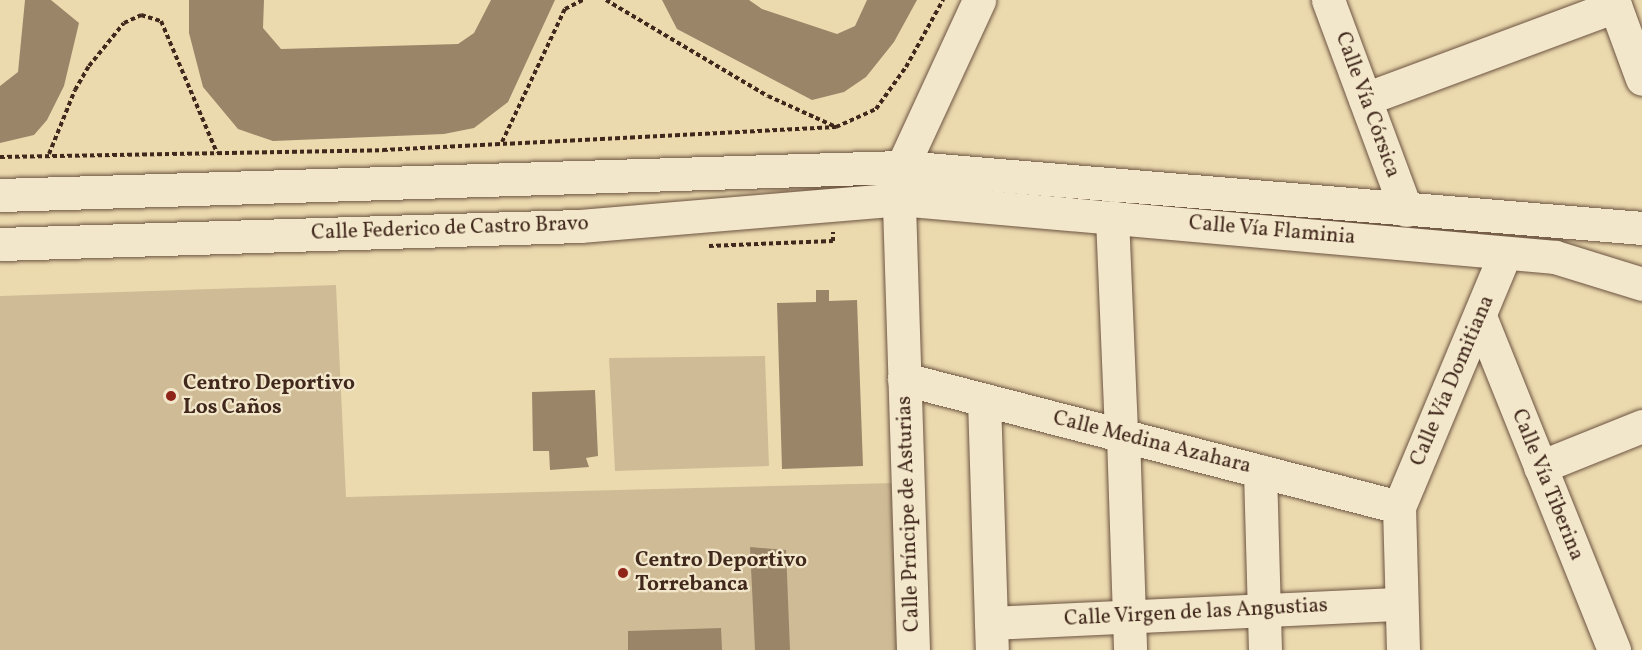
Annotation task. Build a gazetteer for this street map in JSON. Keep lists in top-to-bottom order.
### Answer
{
  "streets": {
    "street": [
      "Calle Vía Córsica",
      "Calle Federico de Castro Bravo",
      "Calle Vía Flaminia",
      "Calle Vía Domitiana",
      "Calle Medina Azahara",
      "Calle Vía Tiberina",
      "Calle Príncipe de Asturias",
      "Calle Virgen de las Angustias"
    ]
  },
  "crossings": [
    ["Calle Vía Córsica", "Calle Vía Flaminia"],
    ["Calle Federico de Castro Bravo", "Calle Vía Flaminia"],
    ["Calle Federico de Castro Bravo", "Calle Príncipe de Asturias"],
    ["Calle Vía Flaminia", "Calle Vía Domitiana"],
    ["Calle Vía Flaminia", "Calle Príncipe de Asturias"],
    ["Calle Vía Domitiana", "Calle Medina Azahara"],
    ["Calle Vía Domitiana", "Calle Vía Tiberina"],
    ["Calle Medina Azahara", "Calle Príncipe de Asturias"]
  ],
  "places": ["Centro Deportivo Los Caños", "Centro Deportivo Torrebanca"]
}
